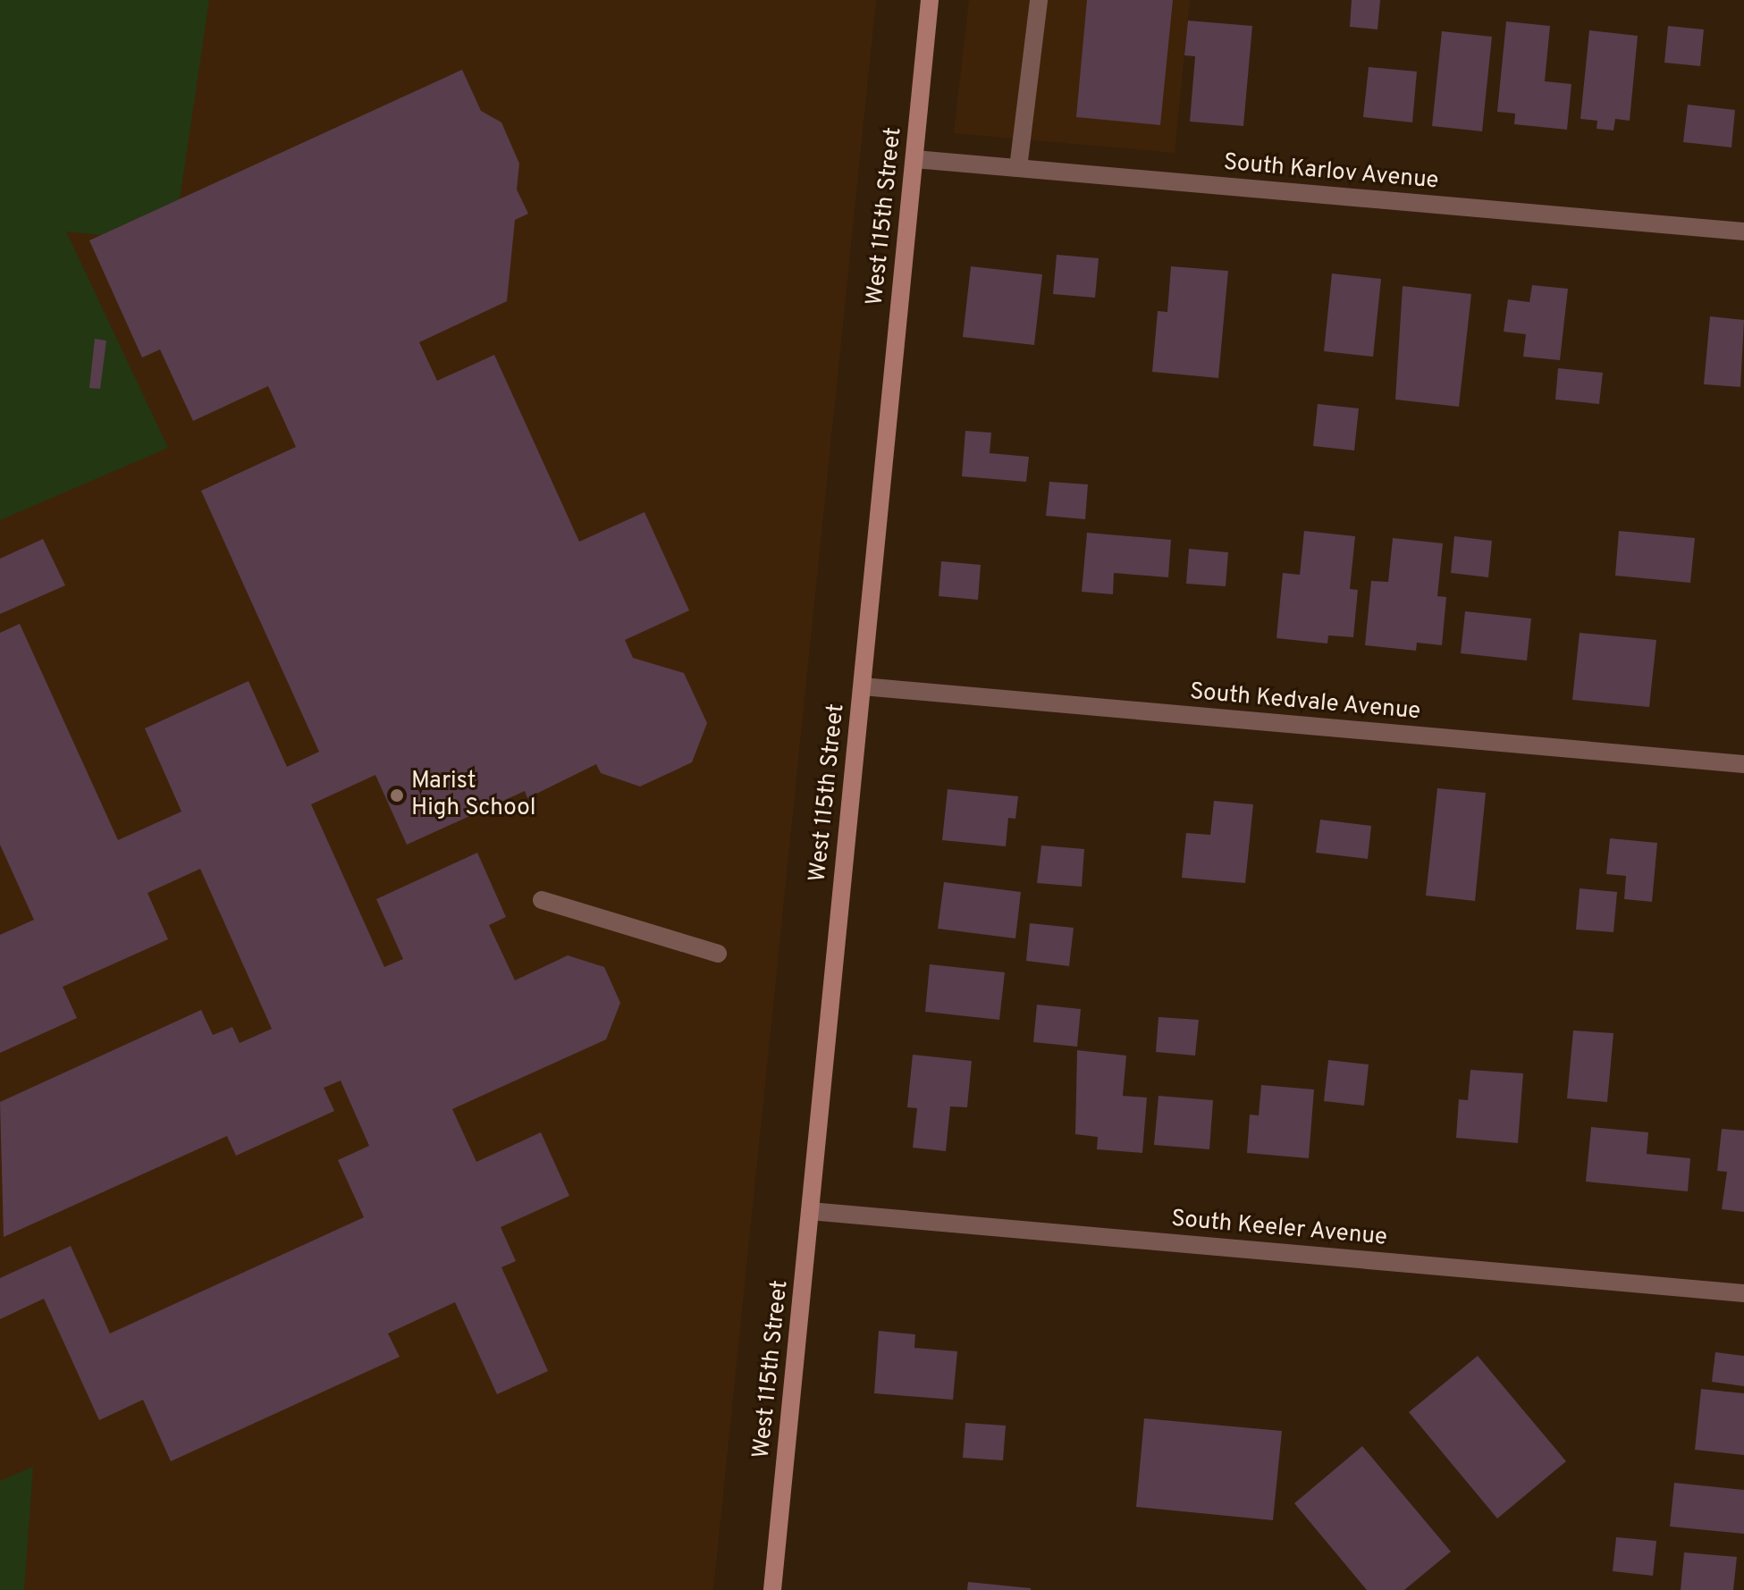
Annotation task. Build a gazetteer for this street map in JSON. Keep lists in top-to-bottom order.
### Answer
{
  "streets": {
    "street": [
      "South Karlov Avenue",
      "West 115th Street",
      "South Kedvale Avenue",
      "South Keeler Avenue"
    ]
  },
  "crossings": [
    ["South Karlov Avenue", "West 115th Street"],
    ["West 115th Street", "South Kedvale Avenue"],
    ["West 115th Street", "South Keeler Avenue"]
  ],
  "places": ["Marist High School"]
}
